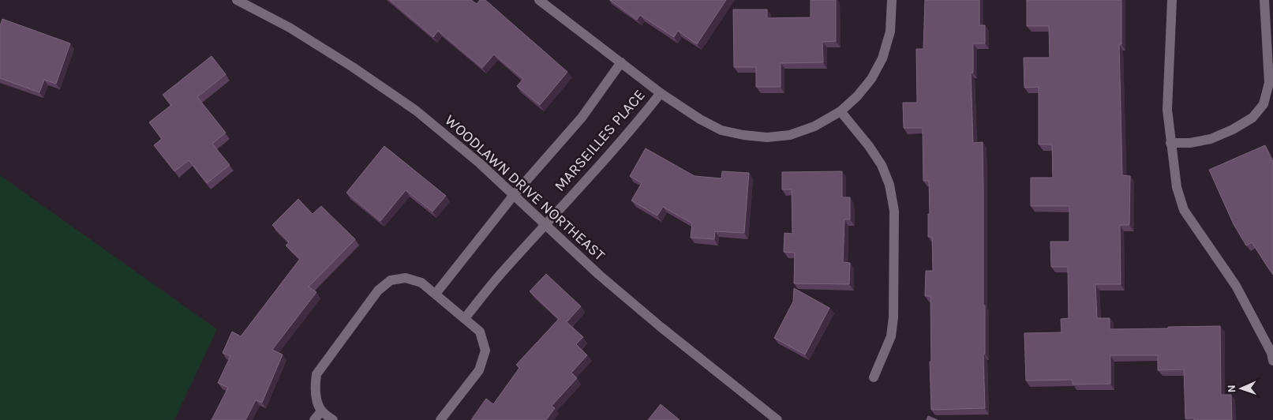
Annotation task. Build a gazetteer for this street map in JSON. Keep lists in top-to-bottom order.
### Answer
{
  "streets": {
    "street": ["MARSEILLES PLACE", "WOODLAWN DRIVE NORTHEAST"]
  },
  "crossings": [
    ["MARSEILLES PLACE", "WOODLAWN DRIVE NORTHEAST"]
  ],
  "north": "left"
}
